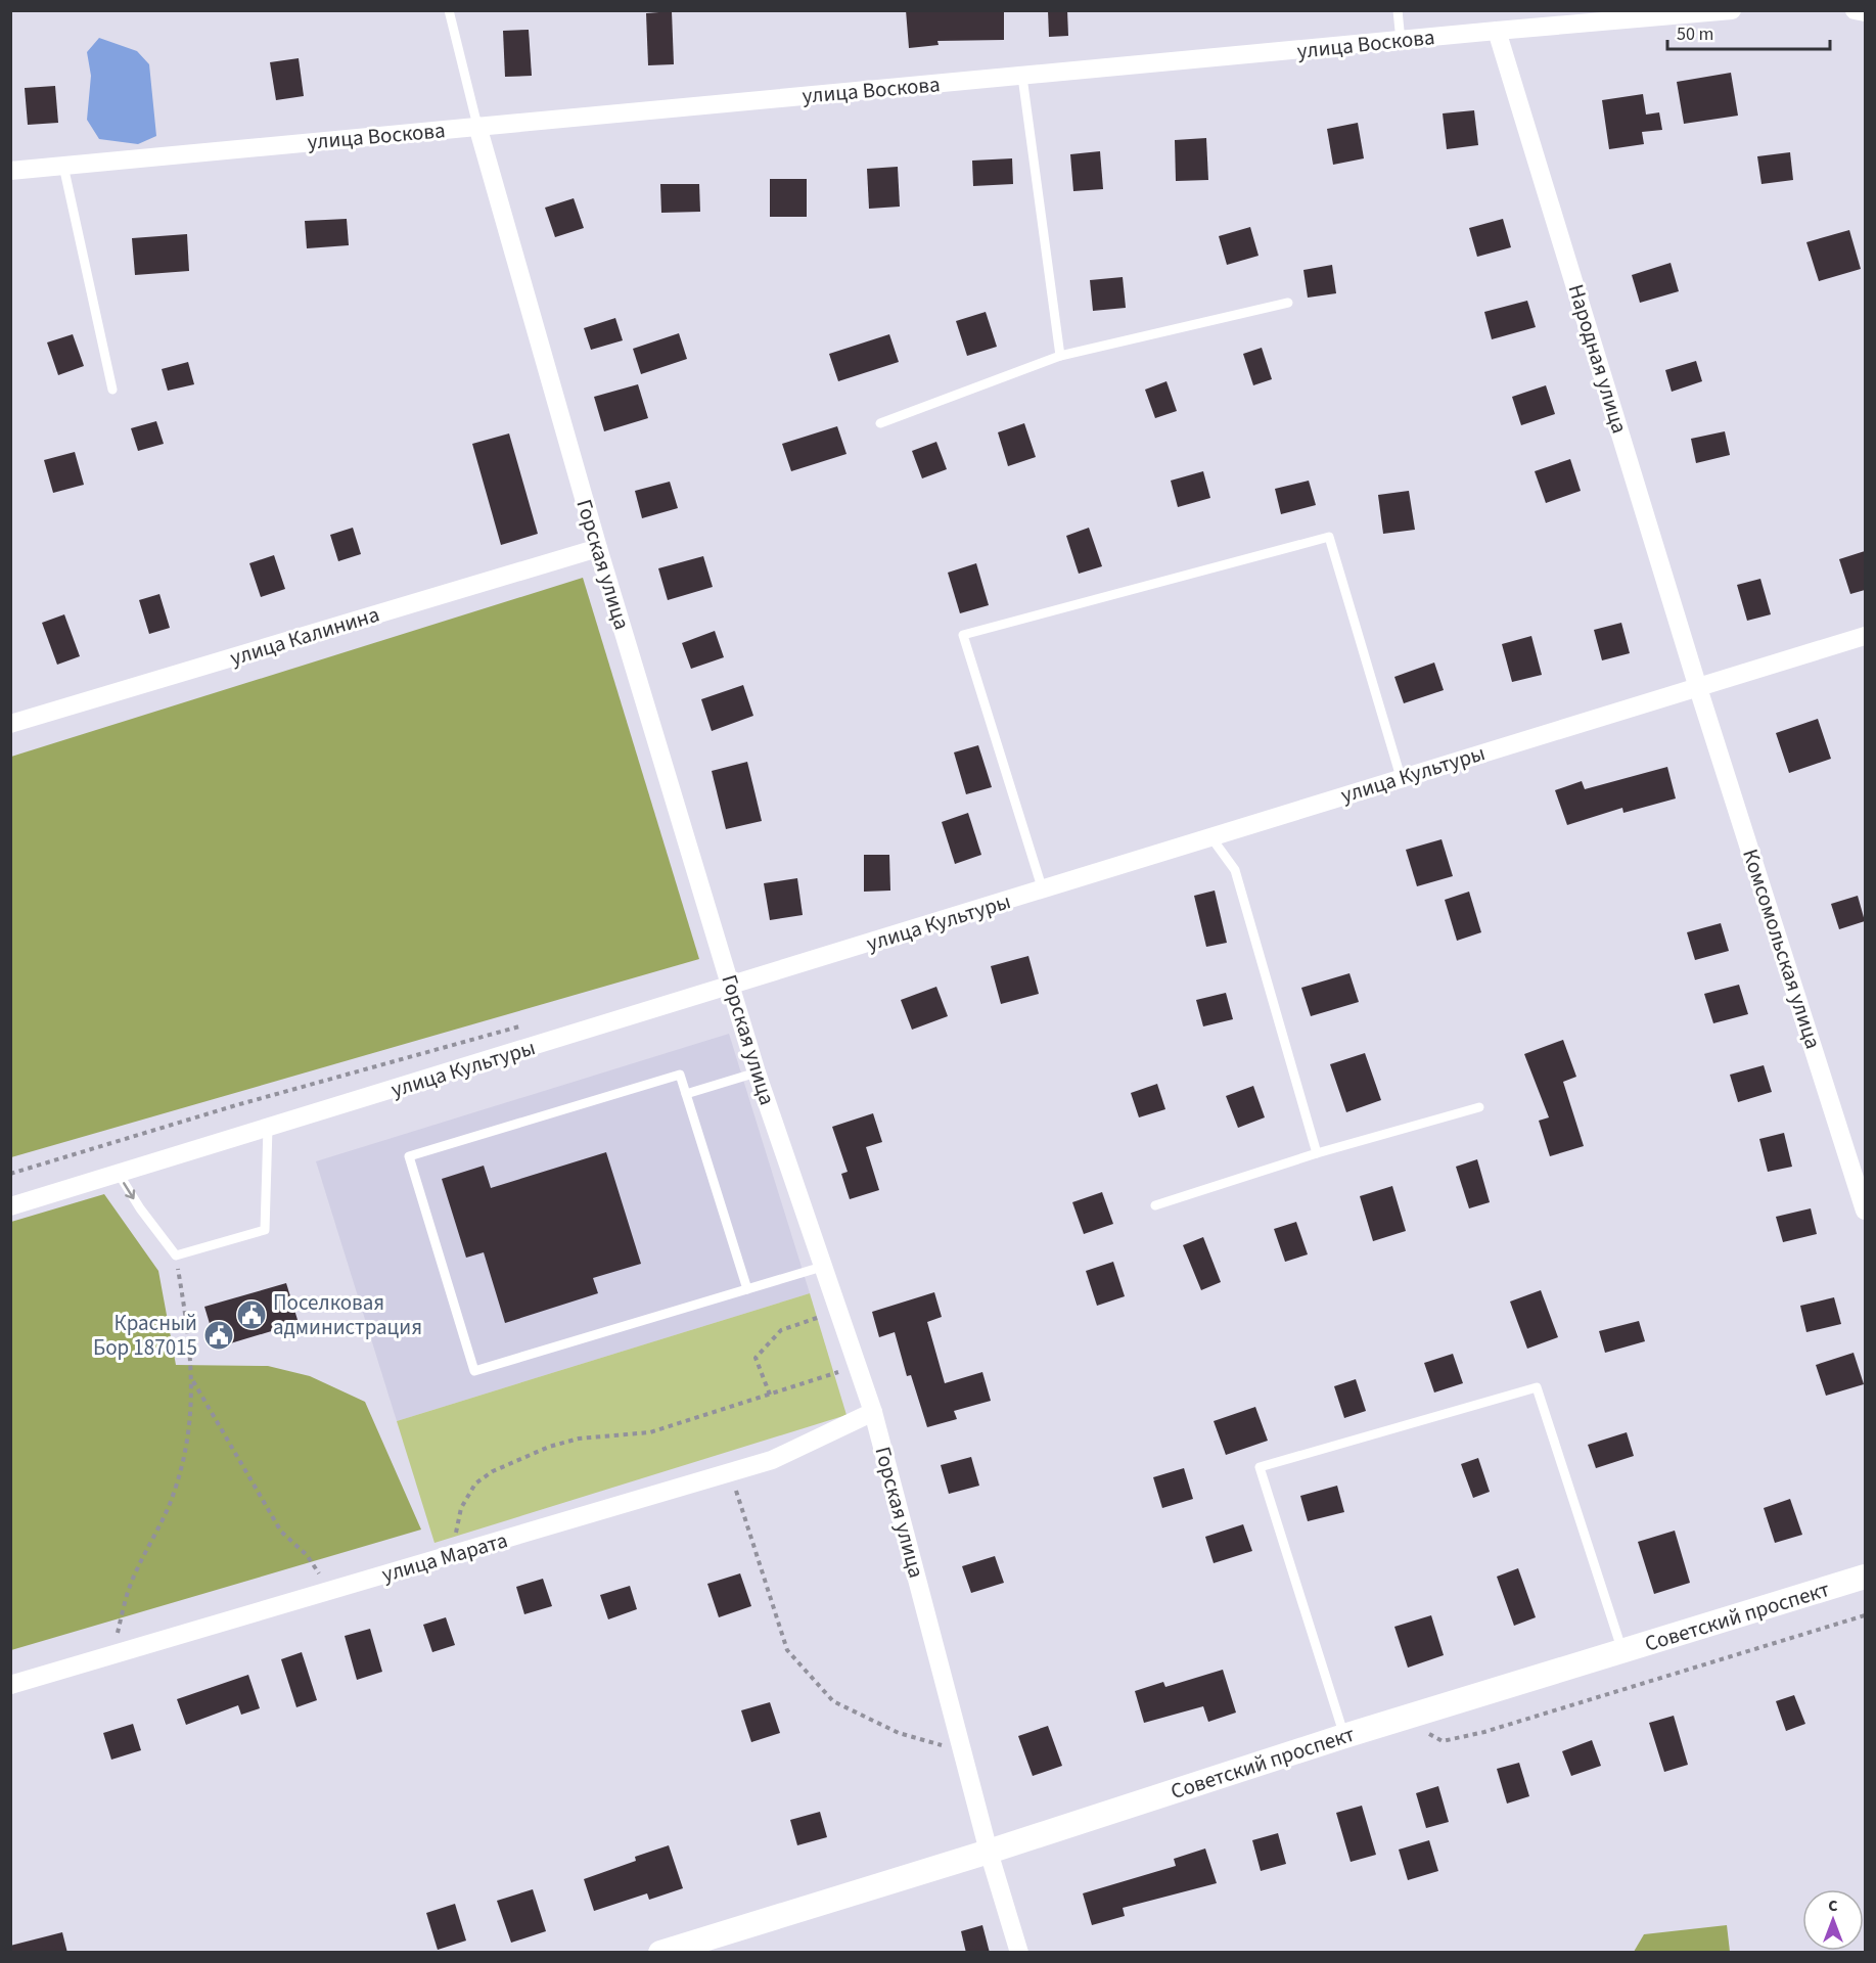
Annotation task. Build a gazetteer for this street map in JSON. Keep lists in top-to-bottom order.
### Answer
{
  "streets": {
    "street": [
      "улица Воскова",
      "Народная улица",
      "Горская улица",
      "улица Калинина",
      "улица Культуры",
      "Комсомольская улица",
      "улица Марата",
      "Советский проспект"
    ]
  },
  "crossings": [
    ["улица Воскова", "Народная улица"],
    ["улица Воскова", "Горская улица"],
    ["Народная улица", "улица Культуры"],
    ["Народная улица", "Комсомольская улица"],
    ["Горская улица", "улица Калинина"],
    ["Горская улица", "улица Культуры"],
    ["Горская улица", "улица Марата"],
    ["Горская улица", "Советский проспект"],
    ["улица Культуры", "Комсомольская улица"]
  ],
  "places": {
    "public building": ["Поселковая администрация", "Красный Бор 187015"]
  },
  "scale_bar": "50 m",
  "north": "top"
}
